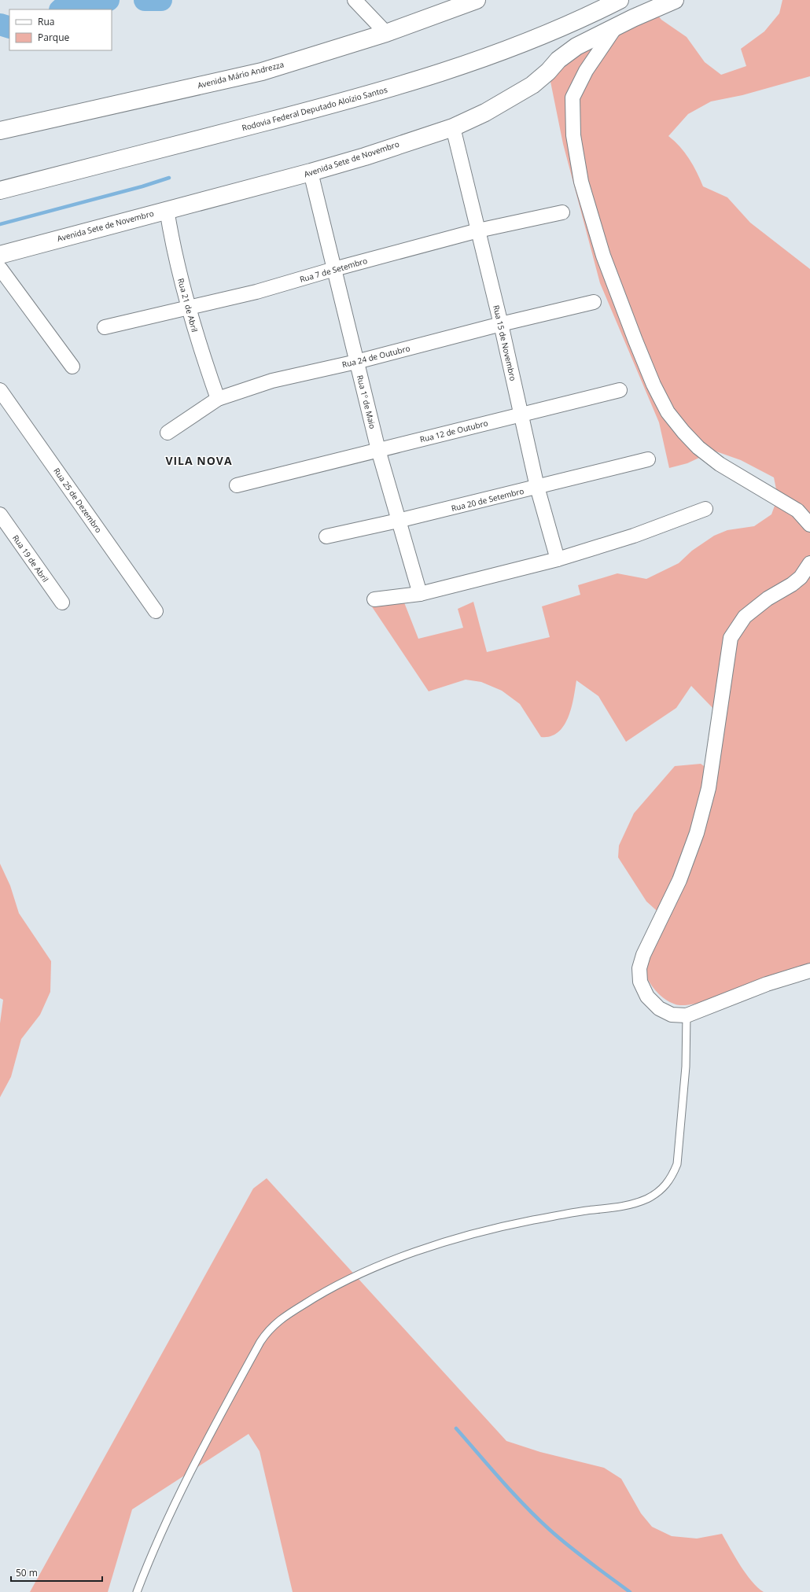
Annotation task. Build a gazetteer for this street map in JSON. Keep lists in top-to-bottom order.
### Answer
{
  "streets": {
    "main road": ["Avenida Mário Andrezza", "Rodovia Federal Deputado Aloízio Santos", "Avenida Sete de Novembro"],
    "street": [
      "Rua 7 de Setembro",
      "Rua 21 de Abril",
      "Rua 15 de Novembro",
      "Rua 24 de Outubro",
      "Rua 1º de Maio",
      "Rua 12 de Outubro",
      "Rua 20 de Setembro",
      "Rua 25 de Dezembro",
      "Rua 19 de Abril"
    ]
  },
  "crossings": [
    ["Avenida Sete de Novembro", "Rua 21 de Abril"],
    ["Avenida Sete de Novembro", "Rua 15 de Novembro"],
    ["Avenida Sete de Novembro", "Rua 1º de Maio"],
    ["Rua 7 de Setembro", "Rua 21 de Abril"],
    ["Rua 7 de Setembro", "Rua 15 de Novembro"],
    ["Rua 7 de Setembro", "Rua 1º de Maio"],
    ["Rua 21 de Abril", "Rua 24 de Outubro"],
    ["Rua 15 de Novembro", "Rua 24 de Outubro"],
    ["Rua 15 de Novembro", "Rua 12 de Outubro"],
    ["Rua 15 de Novembro", "Rua 20 de Setembro"],
    ["Rua 24 de Outubro", "Rua 1º de Maio"],
    ["Rua 1º de Maio", "Rua 12 de Outubro"],
    ["Rua 1º de Maio", "Rua 20 de Setembro"]
  ],
  "districts": ["VILA NOVA"],
  "legend": ["Rua", "Parque"],
  "scale_bar": "50 m"
}
